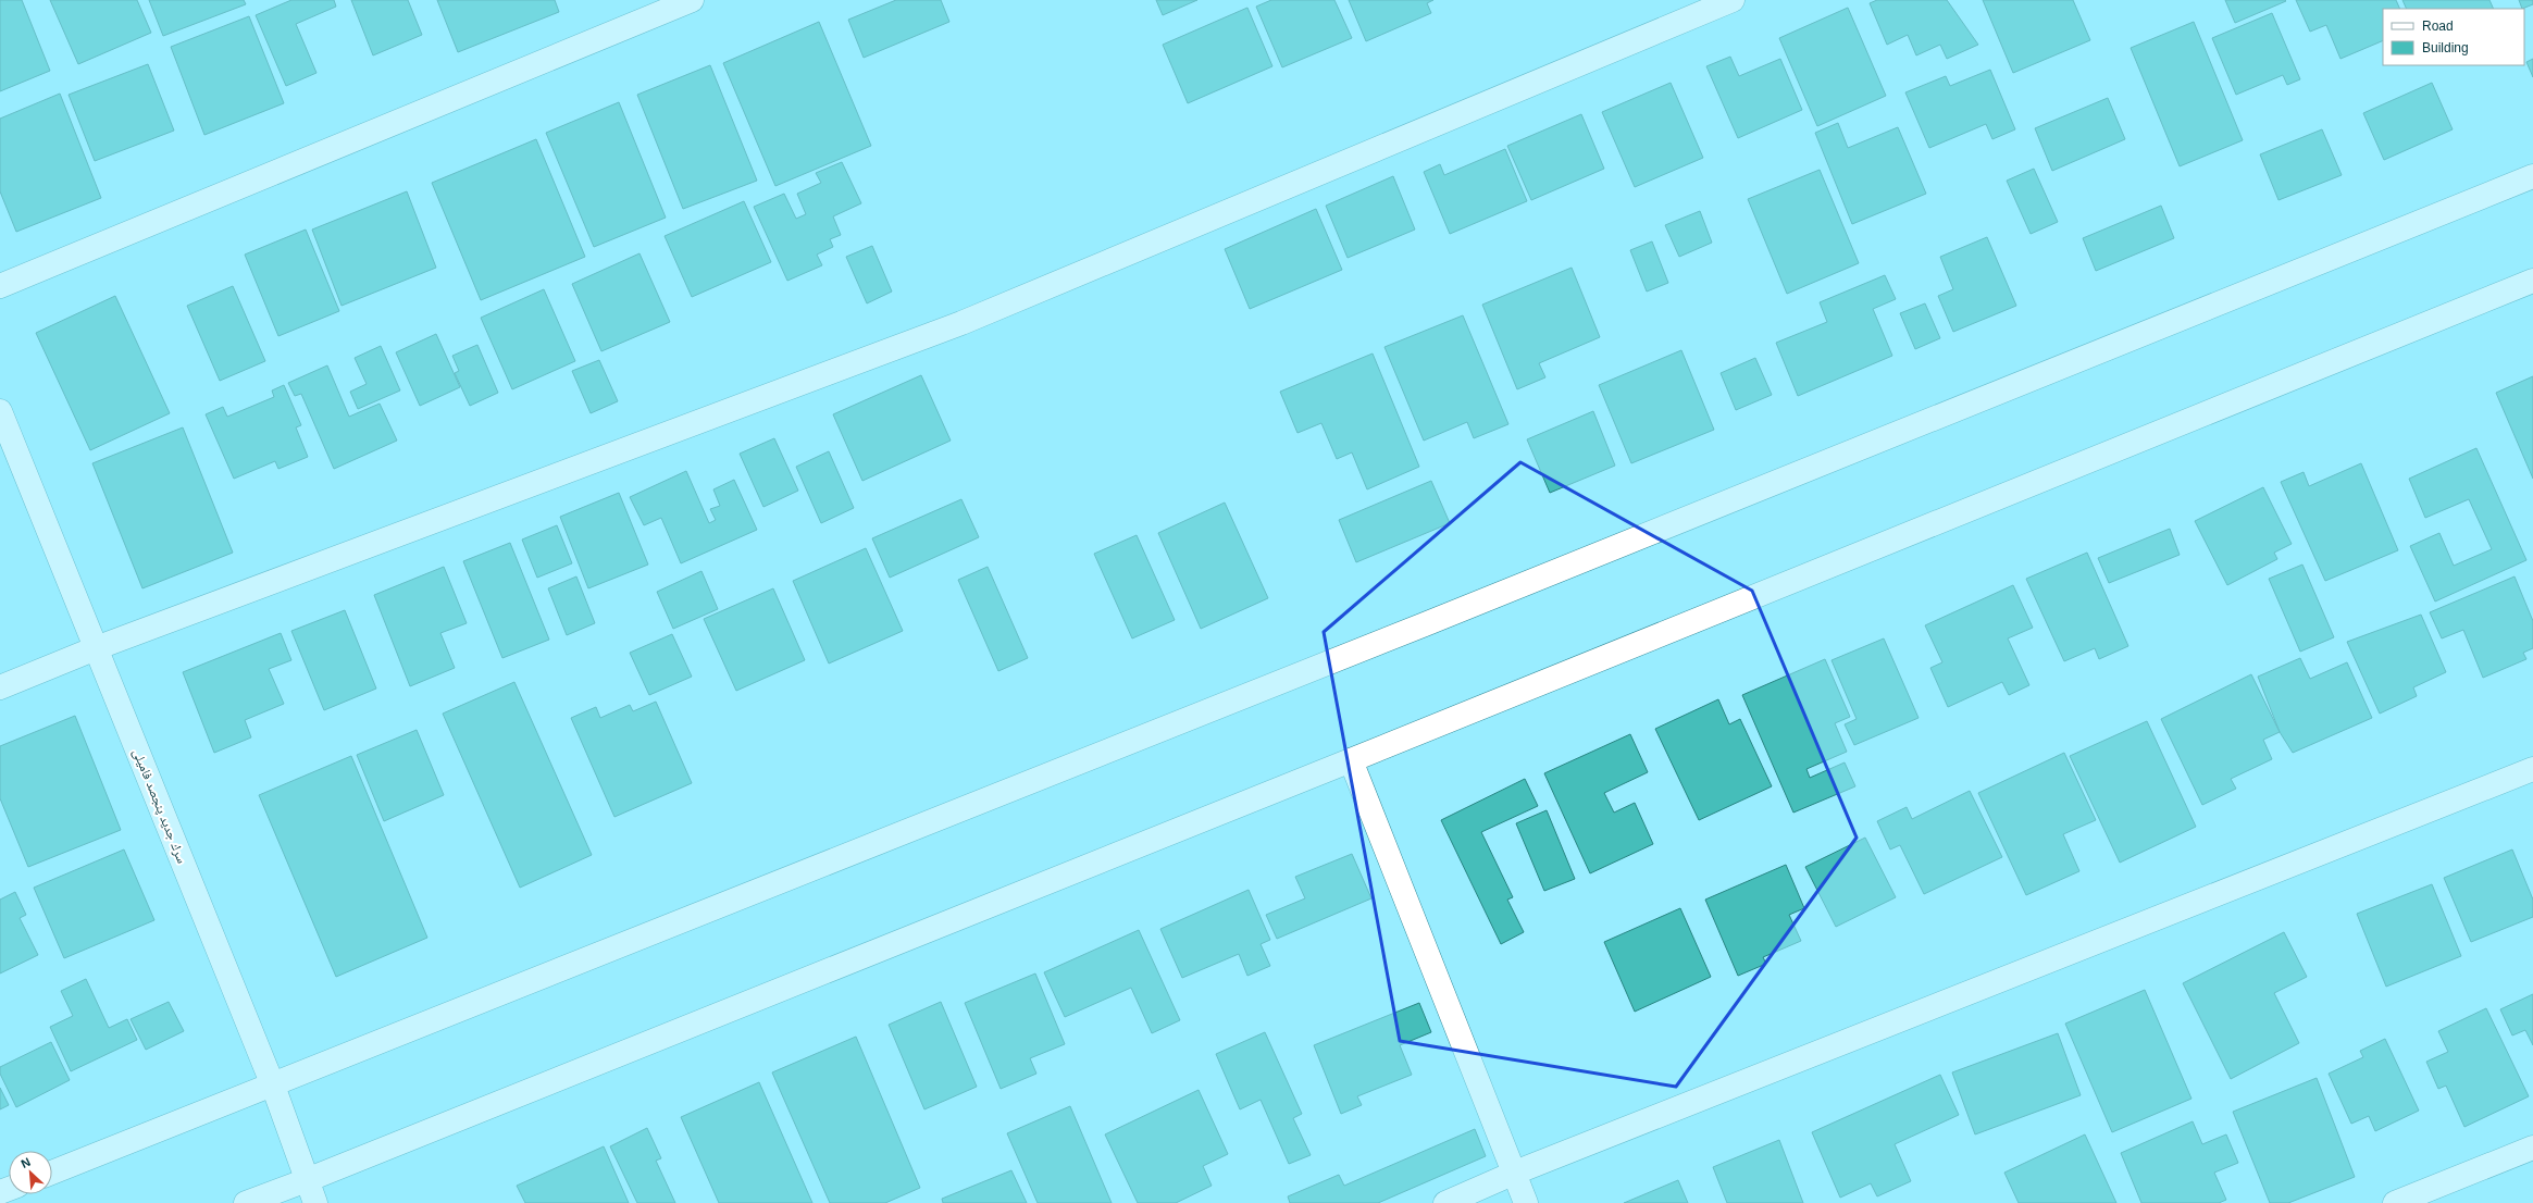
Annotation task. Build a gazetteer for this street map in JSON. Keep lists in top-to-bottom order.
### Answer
{
  "streets": {
    "street": ["سرك جدید پنجصد فامیلی"]
  },
  "legend": ["Road", "Building"],
  "north": "top left"
}
